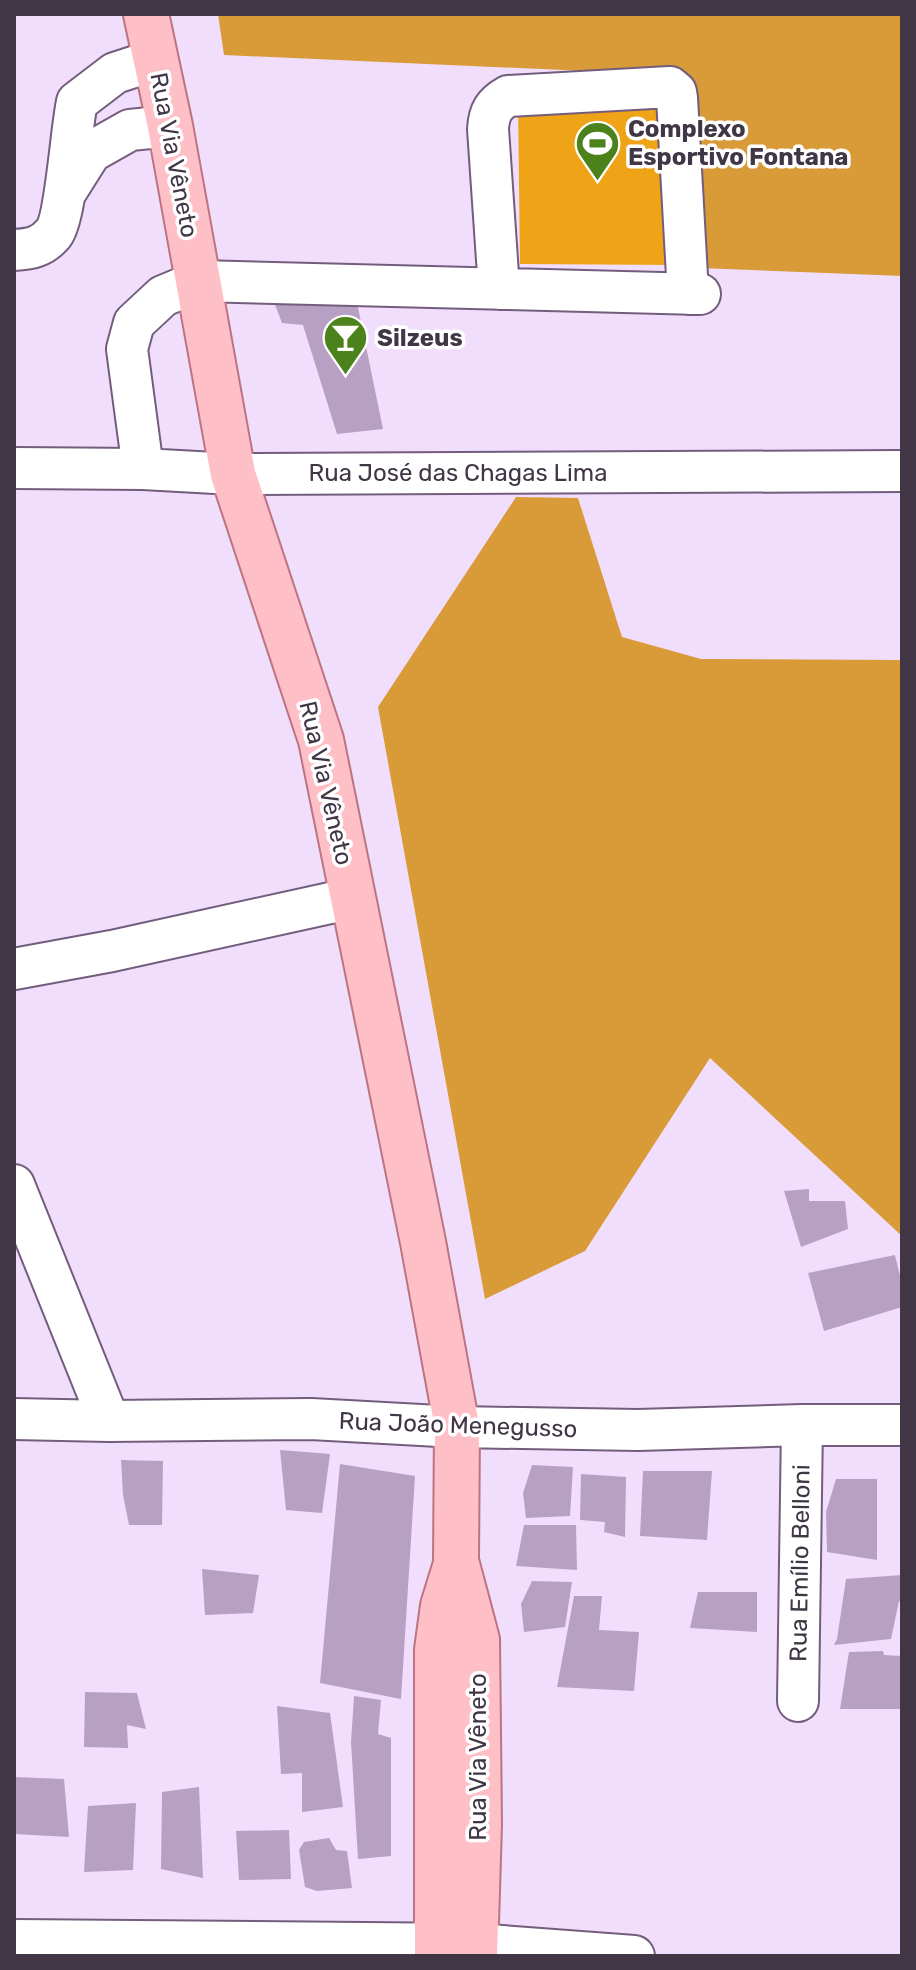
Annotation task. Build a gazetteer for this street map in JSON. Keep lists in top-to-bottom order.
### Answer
{
  "streets": {
    "main road": ["Rua Via Vêneto"],
    "street": ["Rua José das Chagas Lima", "Rua João Menegusso", "Rua Emílio Belloni"]
  },
  "crossings": [
    ["Rua Via Vêneto", "Rua José das Chagas Lima"],
    ["Rua Via Vêneto", "Rua João Menegusso"],
    ["Rua João Menegusso", "Rua Emílio Belloni"]
  ],
  "places": {
    "sports": ["Complexo Esportivo Fontana"],
    "bar": ["Silzeus"]
  }
}
